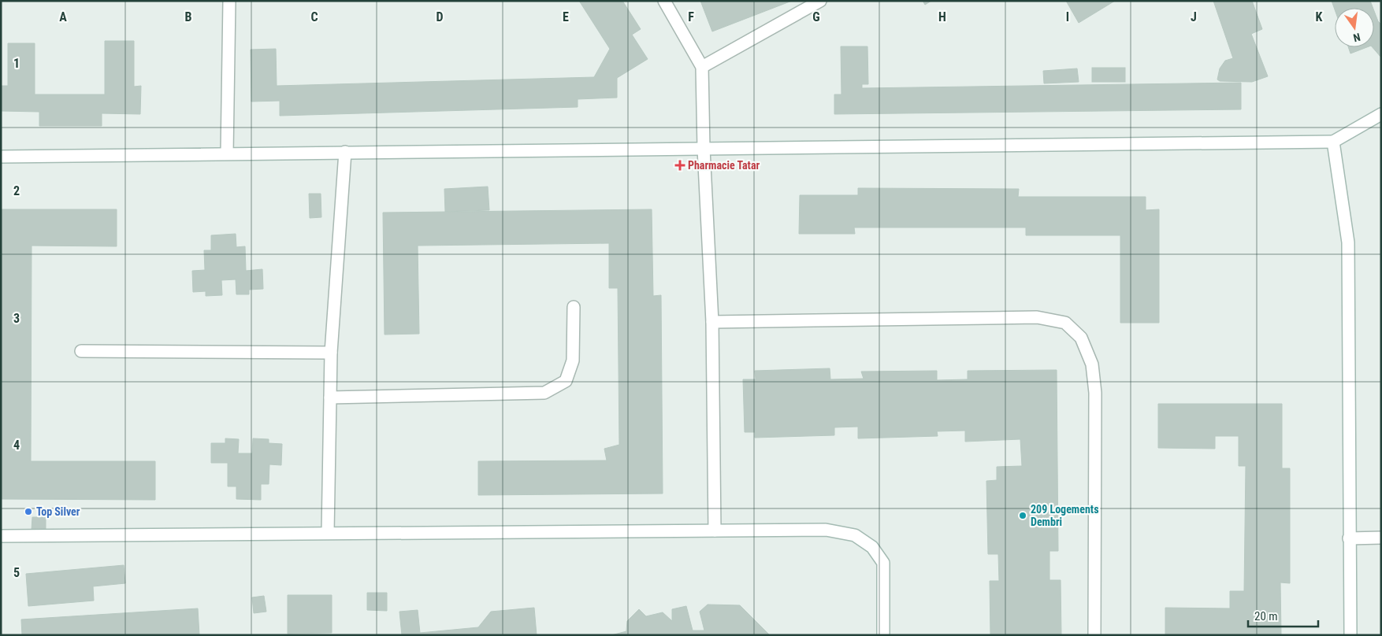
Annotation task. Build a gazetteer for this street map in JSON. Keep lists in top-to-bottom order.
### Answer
{
  "places": {
    "health": ["Pharmacie Tatar"],
    "other": ["Top Silver", "209 Logements Dembri"]
  },
  "scale_bar": "20 m",
  "north": "bottom",
  "grid": {
    "columns": [
      "A",
      "B",
      "C",
      "D",
      "E",
      "F",
      "G",
      "H",
      "I",
      "J",
      "K"
    ],
    "rows": [
      "1",
      "2",
      "3",
      "4",
      "5"
    ]
  }
}
